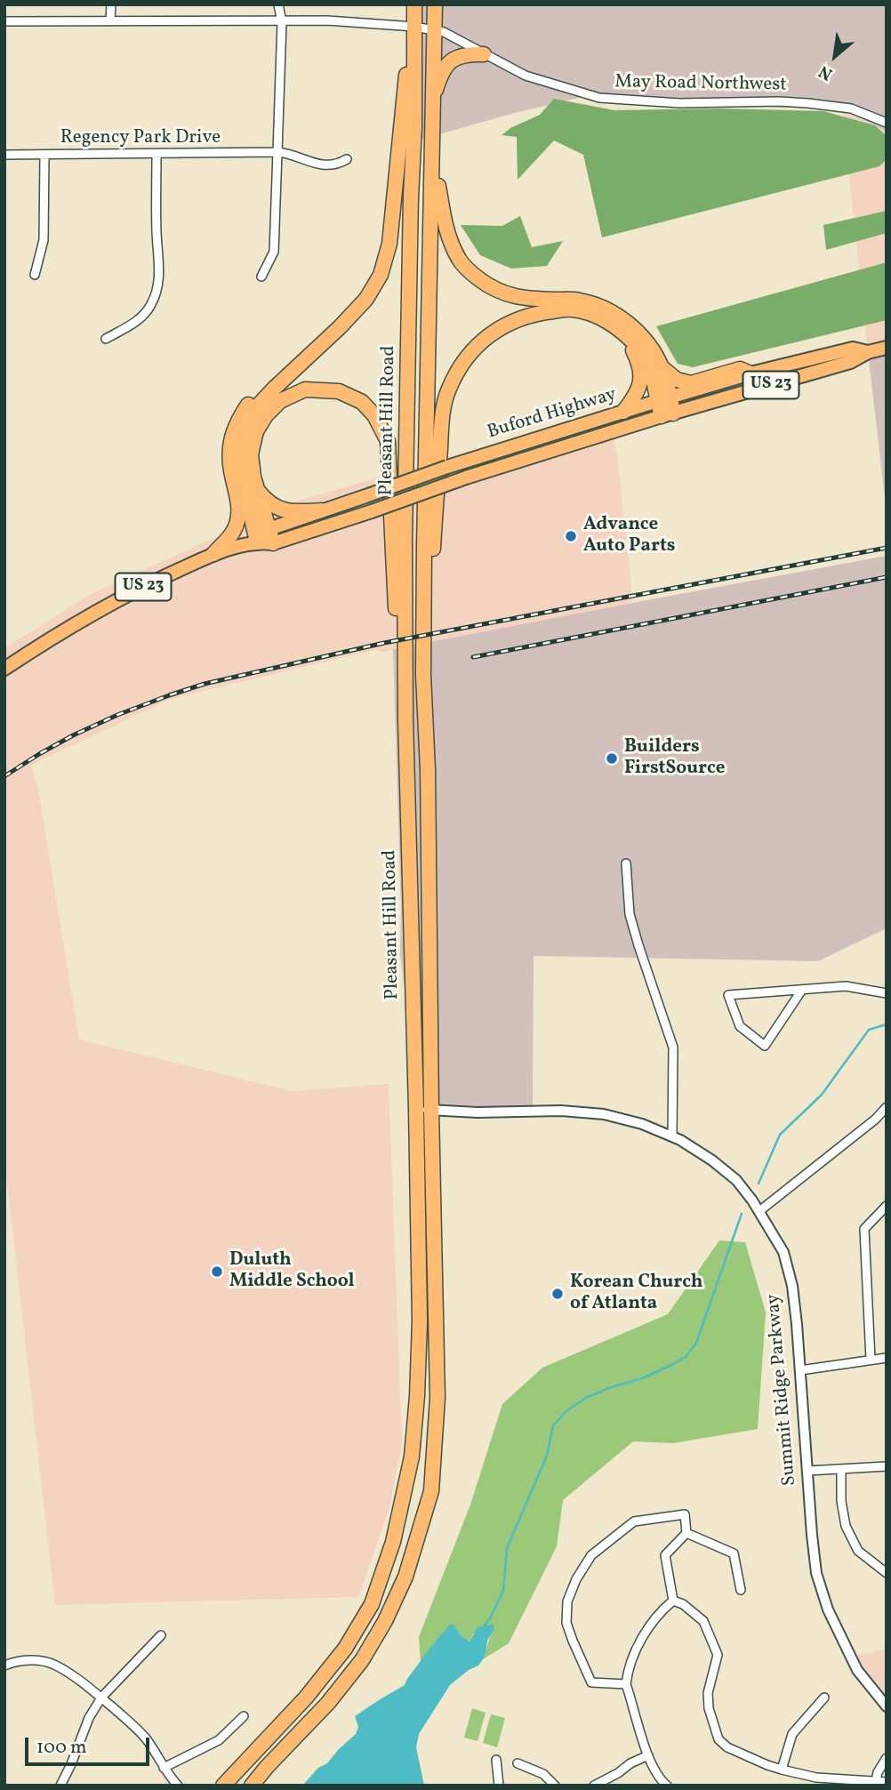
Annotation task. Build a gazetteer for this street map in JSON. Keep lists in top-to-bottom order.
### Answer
{
  "streets": {
    "highway": ["Pleasant Hill Road"],
    "main road": ["US 23", "Buford Highway"],
    "street": ["May Road Northwest", "Regency Park Drive", "Summit Ridge Parkway"]
  },
  "crossings": [
    ["May Road Northwest", "Pleasant Hill Road"],
    ["Pleasant Hill Road", "Summit Ridge Parkway"]
  ],
  "places": [
    "Advance Auto Parts",
    "Builders FirstSource",
    "Duluth Middle School",
    "Korean Church of Atlanta"
  ],
  "scale_bar": "100 m",
  "north": "bottom left"
}
